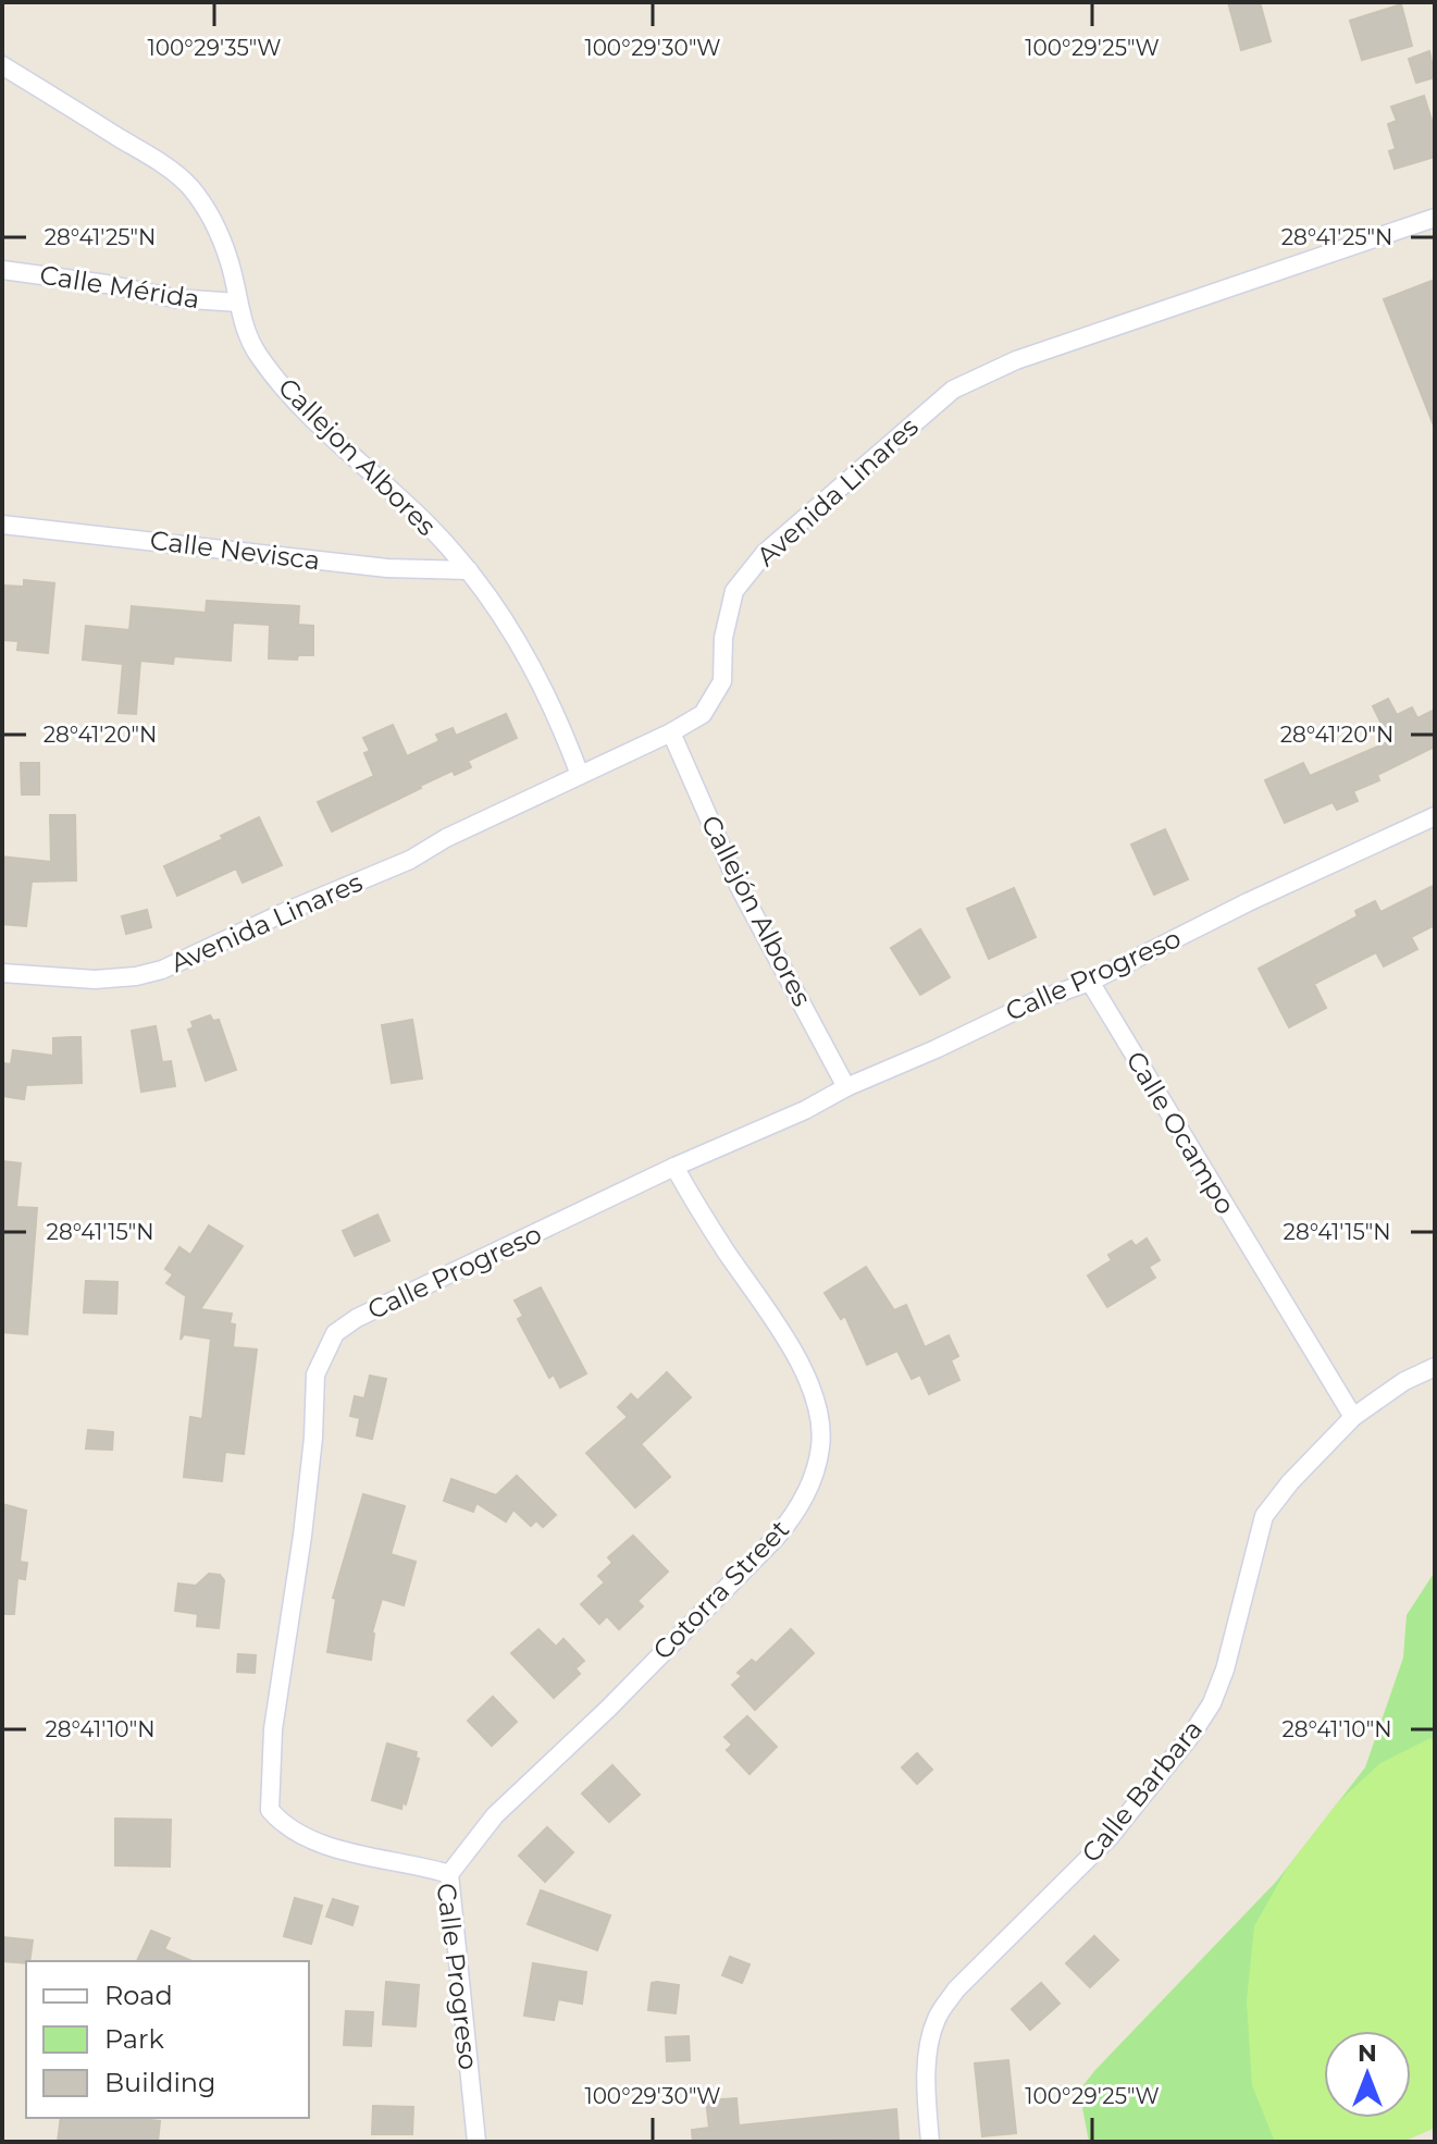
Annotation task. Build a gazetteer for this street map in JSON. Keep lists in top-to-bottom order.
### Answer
{
  "streets": {
    "street": [
      "Calle Mérida",
      "Callejon Albores",
      "Avenida Linares",
      "Calle Nevisca",
      "Callejón Albores",
      "Calle Progreso",
      "Calle Ocampo",
      "Cotorra Street",
      "Calle Barbara"
    ]
  },
  "crossings": [
    ["Calle Mérida", "Callejon Albores"],
    ["Callejon Albores", "Avenida Linares"],
    ["Callejon Albores", "Calle Nevisca"],
    ["Avenida Linares", "Callejón Albores"],
    ["Callejón Albores", "Calle Progreso"],
    ["Calle Progreso", "Calle Ocampo"],
    ["Calle Progreso", "Cotorra Street"],
    ["Calle Ocampo", "Calle Barbara"]
  ],
  "legend": ["Road", "Park", "Building"],
  "north": "top",
  "coordinates": [
    "100°29'35\"W",
    "100°29'30\"W",
    "100°29'25\"W",
    "28°41'25\"N",
    "28°41'20\"N",
    "28°41'15\"N",
    "28°41'10\"N"
  ]
}
